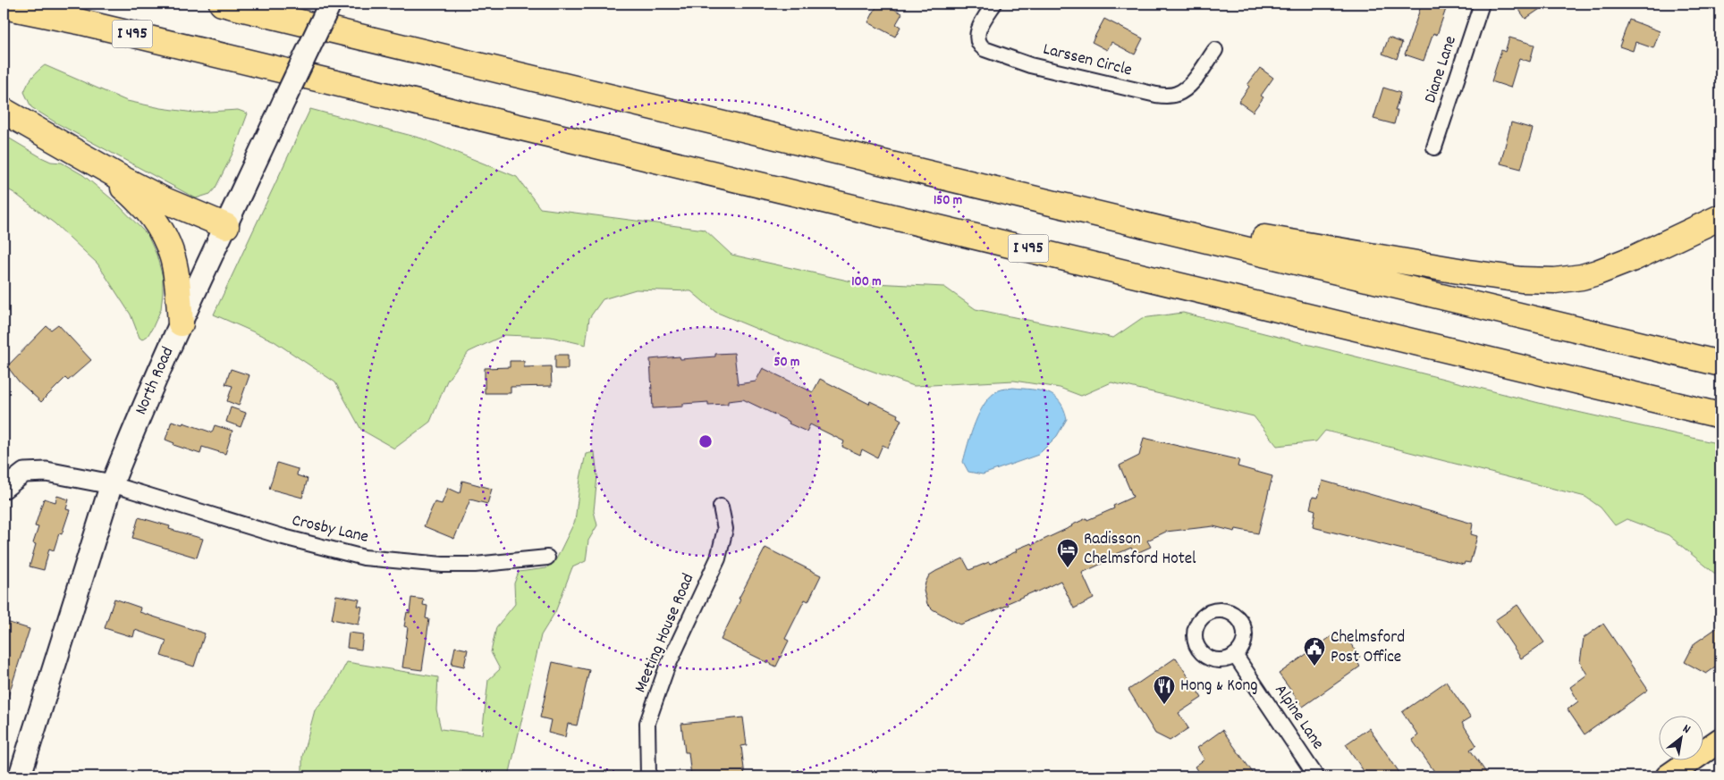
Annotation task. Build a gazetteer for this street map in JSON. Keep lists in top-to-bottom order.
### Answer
{
  "streets": {
    "highway": ["I 495"],
    "main road": ["North Road"],
    "street": [
      "Larssen Circle",
      "Diane Lane",
      "Crosby Lane",
      "Meeting House Road",
      "Alpine Lane"
    ]
  },
  "crossings": [
    ["North Road", "Crosby Lane"]
  ],
  "places": {
    "hotel": ["Radisson Chelmsford Hotel"],
    "public building": ["Chelmsford Post Office"],
    "restaurant": ["Hong & Kong"]
  },
  "north": "top right",
  "rings": ["150 m", "100 m", "50 m"]
}
